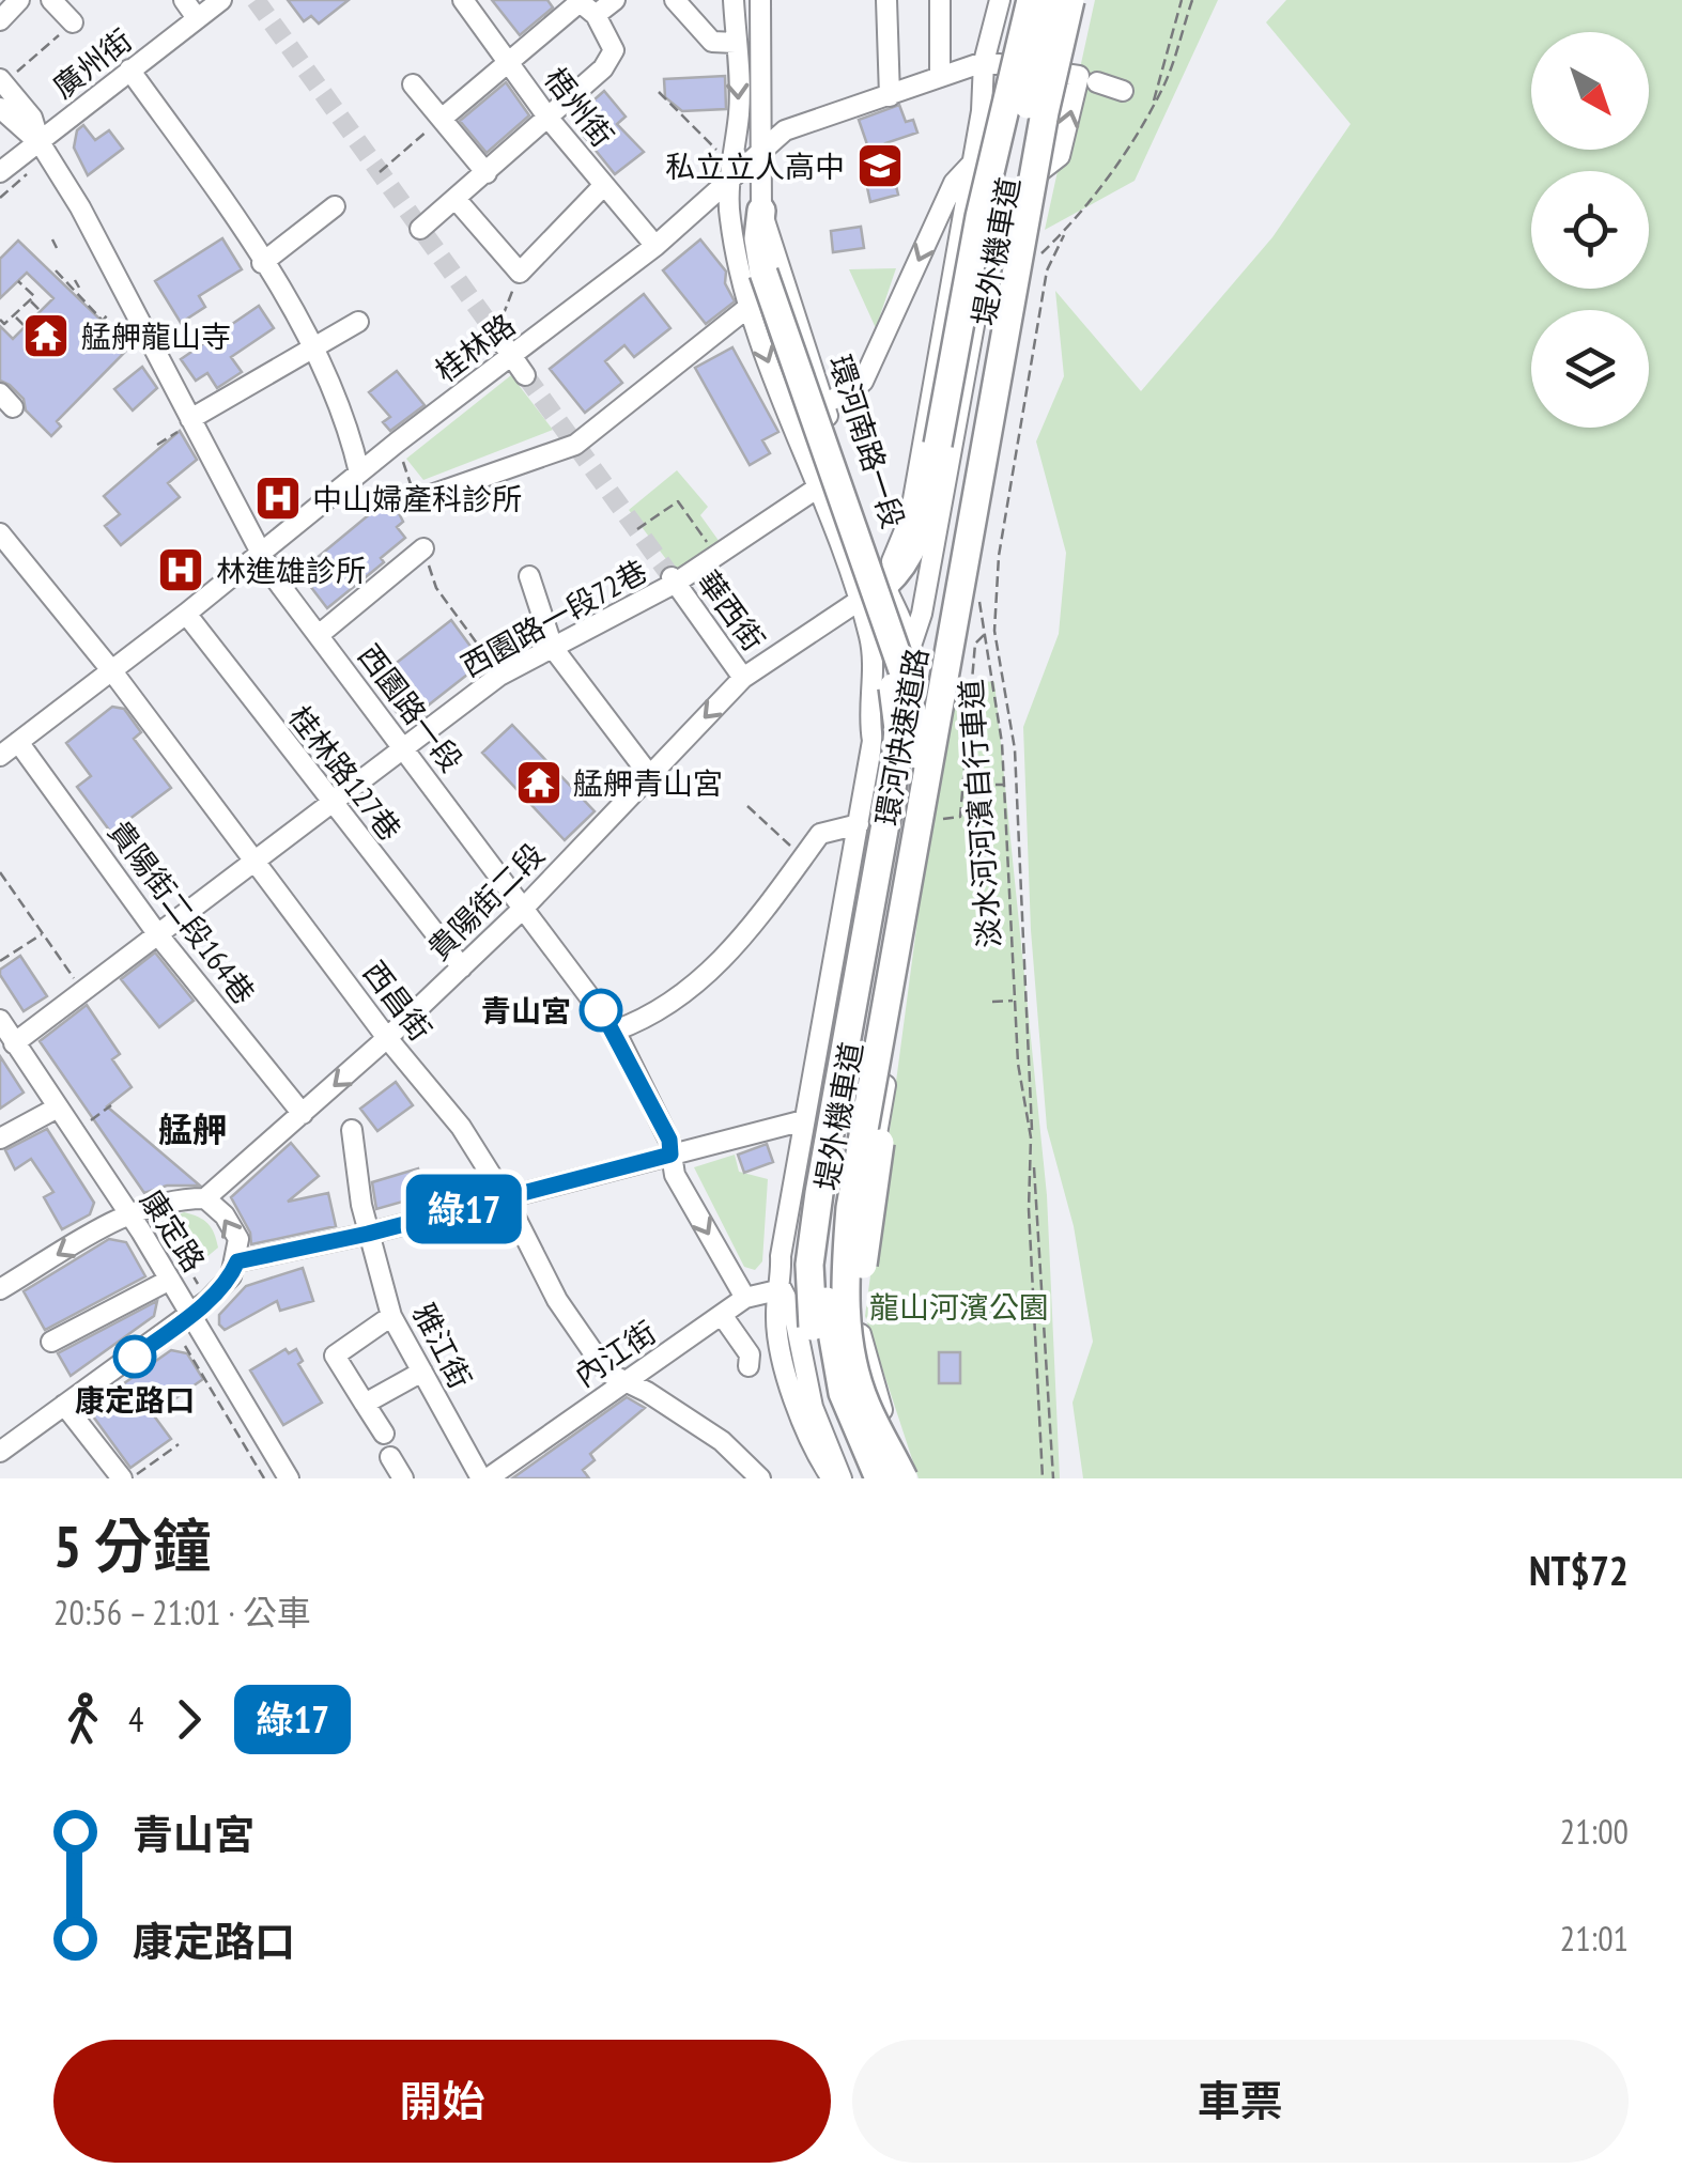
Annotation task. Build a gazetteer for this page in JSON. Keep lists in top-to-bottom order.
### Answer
{
  "streets": {
    "highway": ["環河快速道路"],
    "street": [
      "廣州街",
      "梧州街",
      "堤外機車道",
      "桂林路",
      "環河南路一段",
      "華西街",
      "西園路一段72巷",
      "西園路一段",
      "桂林路127巷",
      "貴陽街二段",
      "貴陽街二段164巷",
      "西昌街",
      "康定路",
      "雅江街",
      "內江街"
    ],
    "path": ["淡水河河濱自行車道"]
  },
  "crossings": [
    ["廣州街", "西園路一段"],
    ["梧州街", "桂林路"],
    ["堤外機車道", "桂林路"],
    ["堤外機車道", "環河快速道路"],
    ["桂林路", "環河南路一段"],
    ["桂林路", "西園路一段"],
    ["桂林路", "桂林路127巷"],
    ["桂林路", "貴陽街二段164巷"],
    ["桂林路", "西昌街"],
    ["環河南路一段", "西園路一段72巷"],
    ["環河南路一段", "貴陽街二段"],
    ["環河南路一段", "內江街"],
    ["華西街", "西園路一段72巷"],
    ["華西街", "貴陽街二段"],
    ["西園路一段72巷", "西園路一段"],
    ["西園路一段72巷", "桂林路127巷"],
    ["西園路一段72巷", "貴陽街二段164巷"],
    ["西園路一段72巷", "西昌街"],
    ["西園路一段72巷", "康定路"],
    ["西園路一段", "貴陽街二段"],
    ["西園路一段", "內江街"],
    ["桂林路127巷", "貴陽街二段"],
    ["貴陽街二段", "貴陽街二段164巷"],
    ["貴陽街二段", "西昌街"],
    ["西昌街", "內江街"],
    ["雅江街", "內江街"]
  ],
  "districts": ["艋舺"],
  "parks": ["龍山河濱公園"],
  "places": {
    "school or university": ["私立立人高中"],
    "temple": ["艋舺龍山寺", "艋舺青山宮"],
    "hospital": ["中山婦產科診所", "林進雄診所"],
    "other": ["青山宮", "康定路口"]
  },
  "lines": ["bus line 綠17"],
  "north": "bottom right",
  "page": {
    "on_map": "綠17",
    "heading": ["5 分鐘", "20:56 – 21:01 · 公車", "NT$72"],
    "legs": ["4", "綠17"],
    "list": [
      {
        "name": "青山宮",
        "value": "21:00"
      },
      {
        "name": "康定路口",
        "value": "21:01"
      }
    ],
    "buttons": ["開始", "車票"]
  }
}
